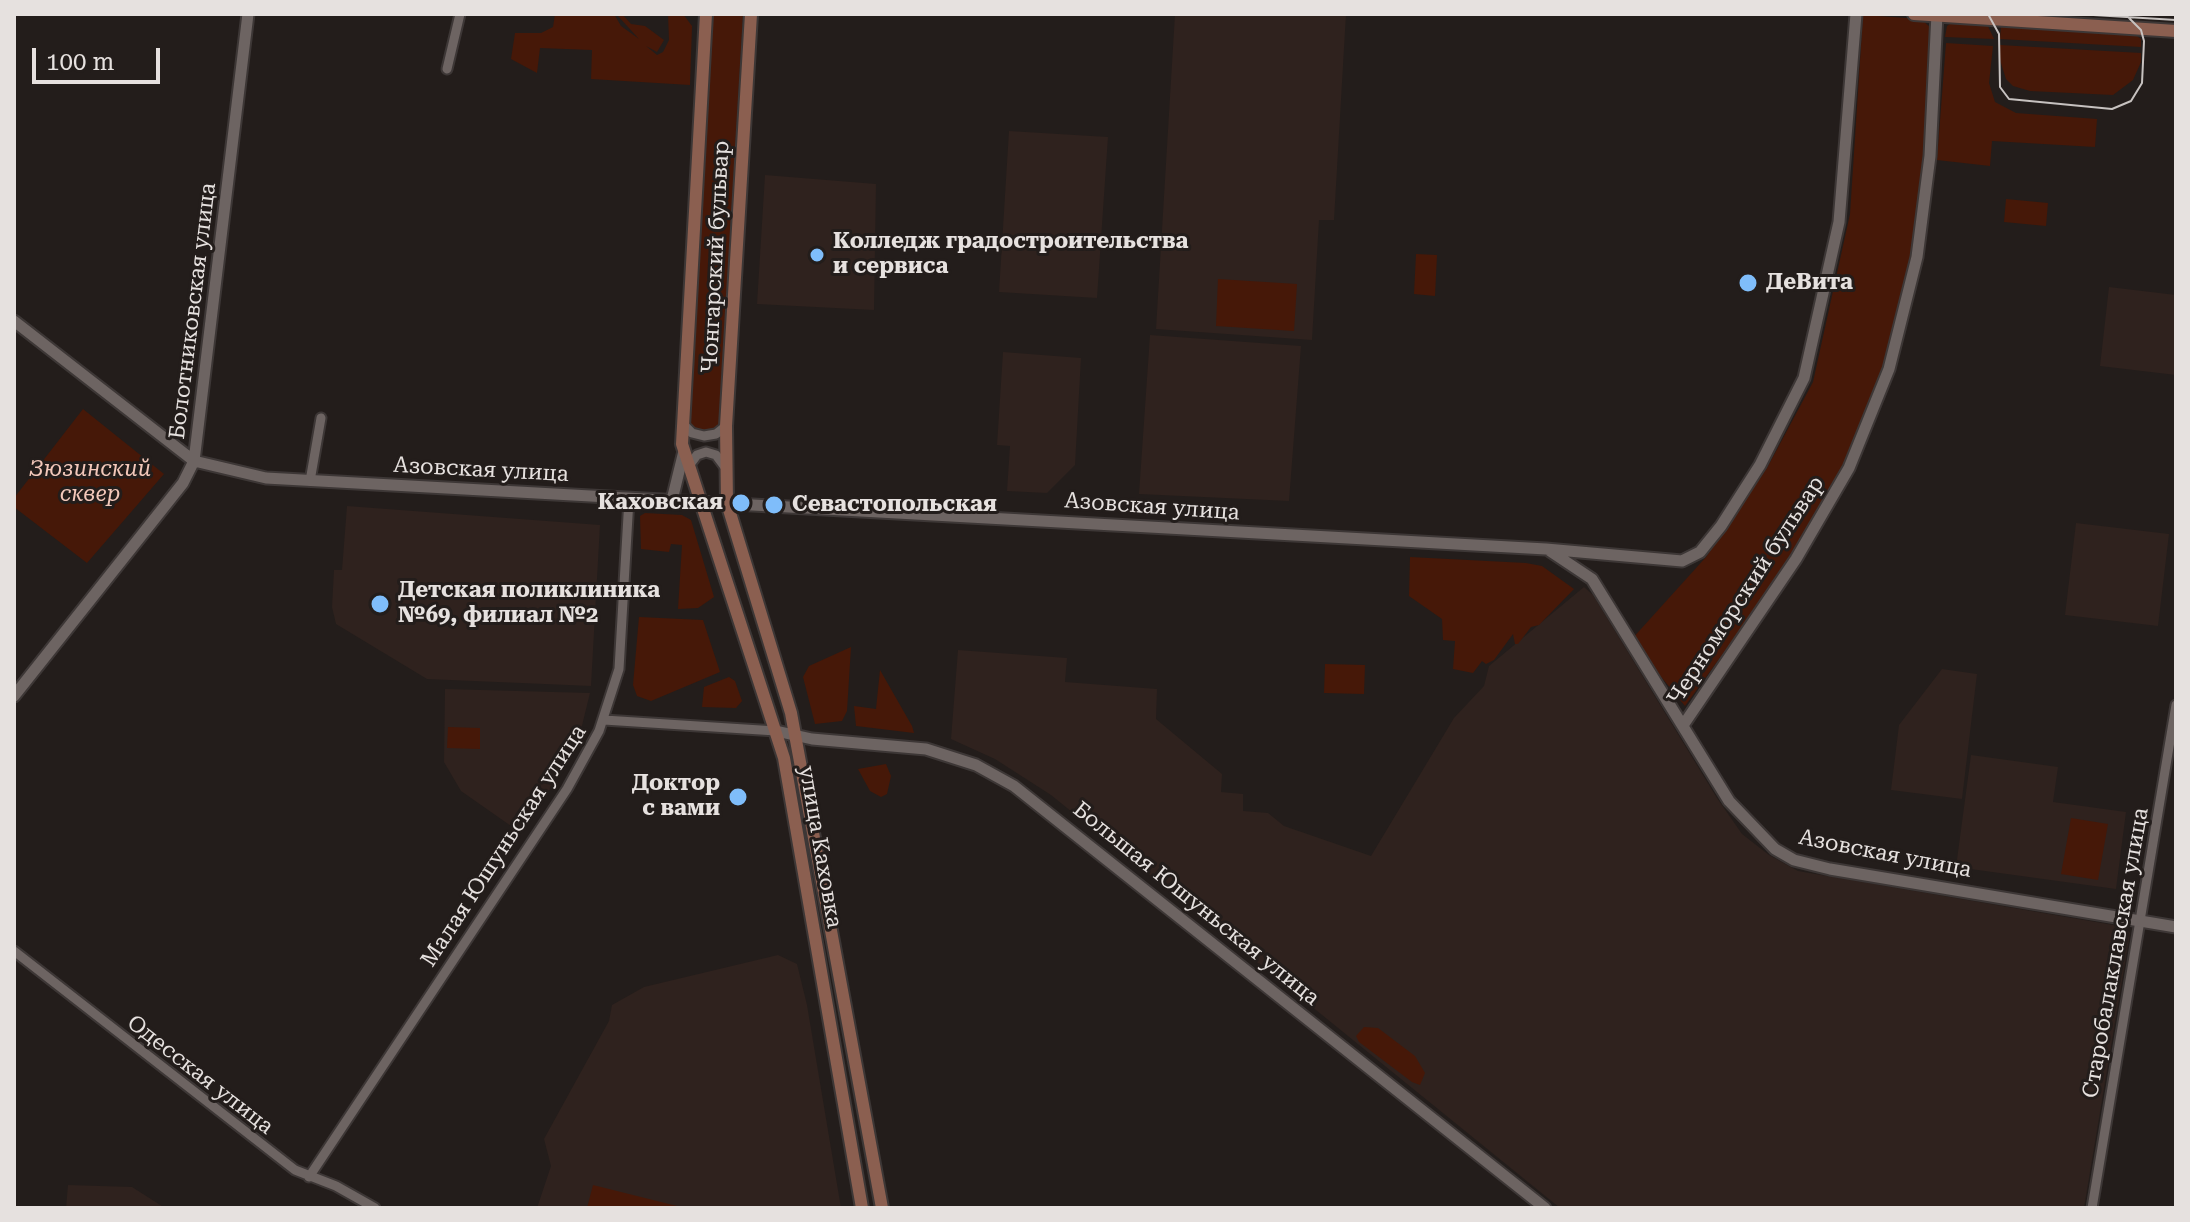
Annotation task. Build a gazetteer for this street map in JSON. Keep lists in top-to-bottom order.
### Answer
{
  "streets": {
    "main road": ["Чонгарский бульвар", "улица Каховка"],
    "street": [
      "Болотниковская улица",
      "Азовская улица",
      "Черноморский бульвар",
      "Малая Юшуньская улица",
      "Большая Юшуньская улица",
      "Старобалаклавская улица",
      "Одесская улица"
    ]
  },
  "crossings": [
    ["Чонгарский бульвар", "Азовская улица"],
    ["Чонгарский бульвар", "улица Каховка"],
    ["Болотниковская улица", "Азовская улица"],
    ["Азовская улица", "Черноморский бульвар"],
    ["Азовская улица", "Малая Юшуньская улица"],
    ["Азовская улица", "улица Каховка"],
    ["Азовская улица", "Старобалаклавская улица"],
    ["Малая Юшуньская улица", "Одесская улица"],
    ["улица Каховка", "Большая Юшуньская улица"]
  ],
  "parks": ["Зюзинский сквер"],
  "places": [
    "Колледж градостроительства и сервиса",
    "ДеВита",
    "Каховская",
    "Севастопольская",
    "Детская поликлиника №69, филиал №2",
    "Доктор с вами"
  ],
  "scale_bar": "100 m"
}
